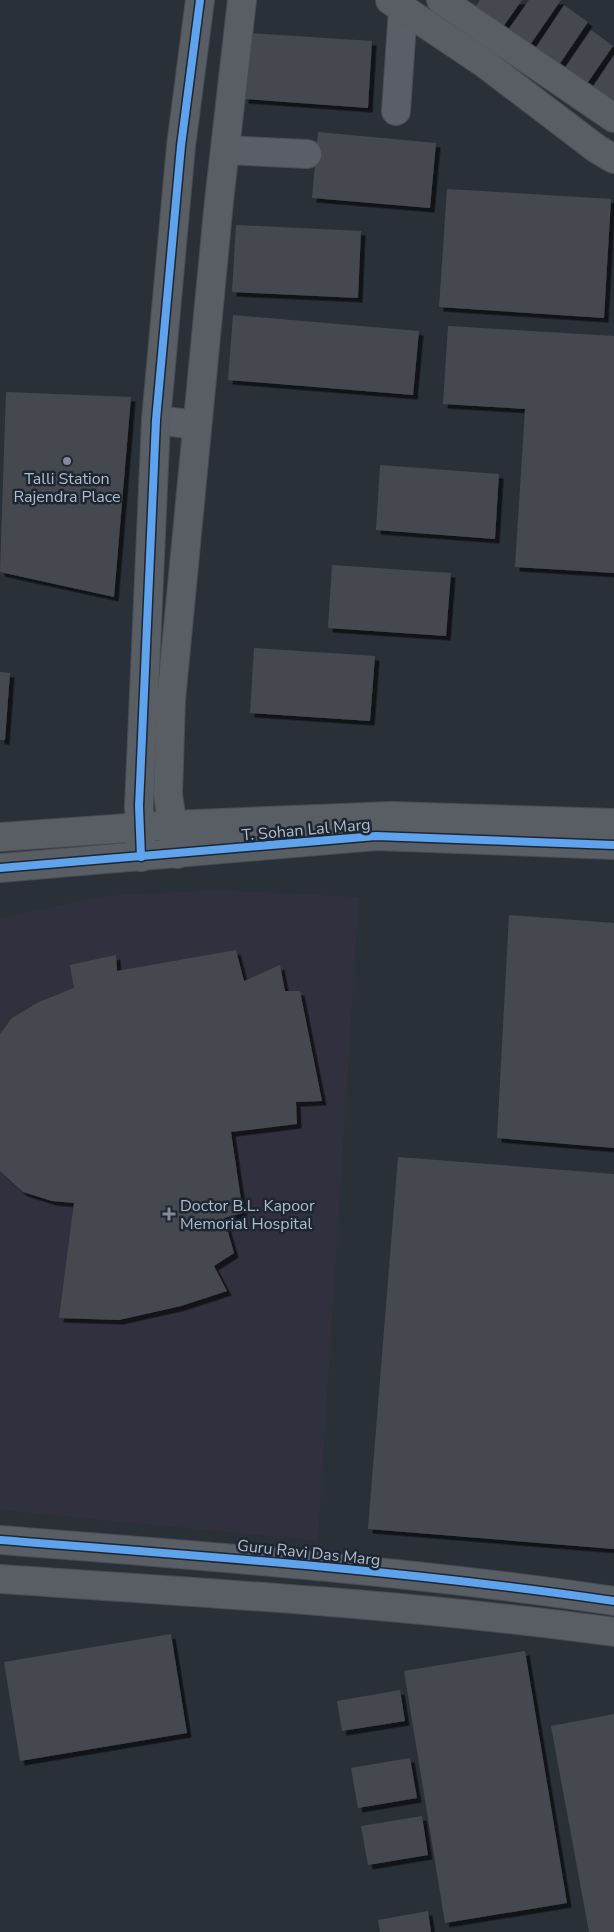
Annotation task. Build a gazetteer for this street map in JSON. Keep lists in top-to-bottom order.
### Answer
{
  "streets": {
    "street": ["T. Sohan Lal Marg", "Guru Ravi Das Marg"]
  },
  "places": {
    "other": ["Talli Station Rajendra Place"],
    "health": ["Doctor B.L. Kapoor Memorial Hospital"]
  }
}
